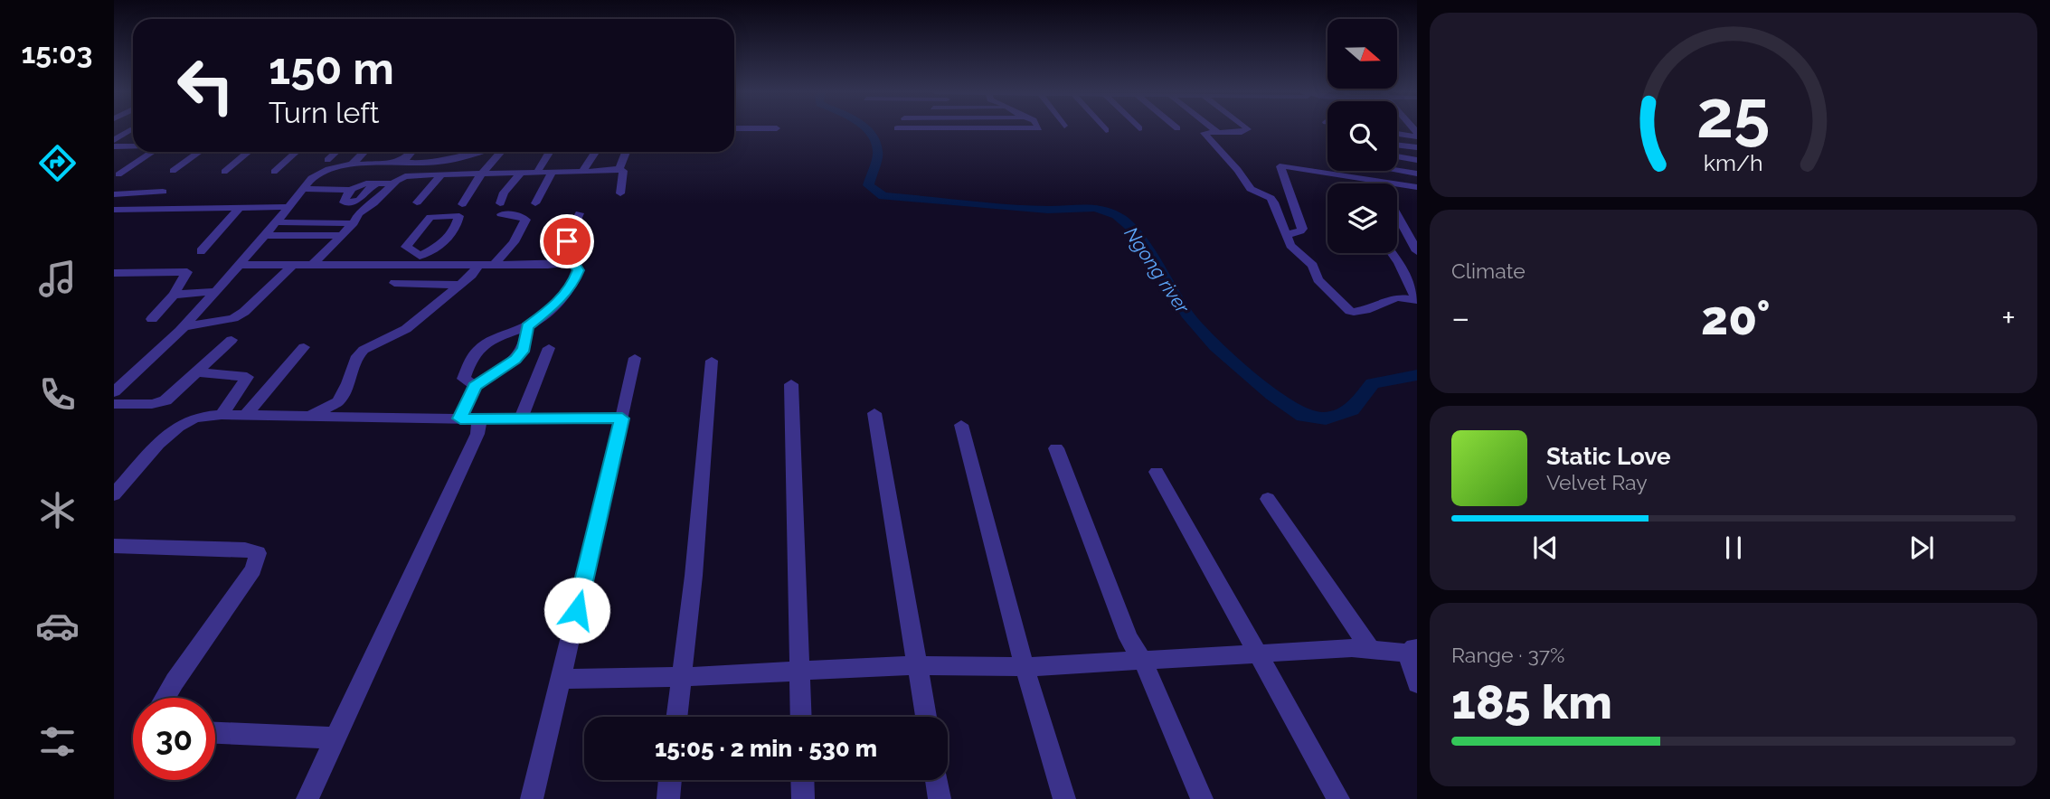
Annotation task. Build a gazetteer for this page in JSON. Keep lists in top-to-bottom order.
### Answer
{
  "water": ["Ngong river"],
  "north": "right",
  "page": {
    "tabs": "15:03",
    "turn": ["150 m", "Turn left"],
    "tile": [
      "Climate",
      ["Range · 37%", "185 km"]
    ],
    "heat": ["−", "20°", "+"],
    "song": ["Static Love", "Velvet Ray"],
    "limit": "30",
    "trip": "15:05 · 2 min · 530 m",
    "gauge": ["25", "km/h"]
  }
}
